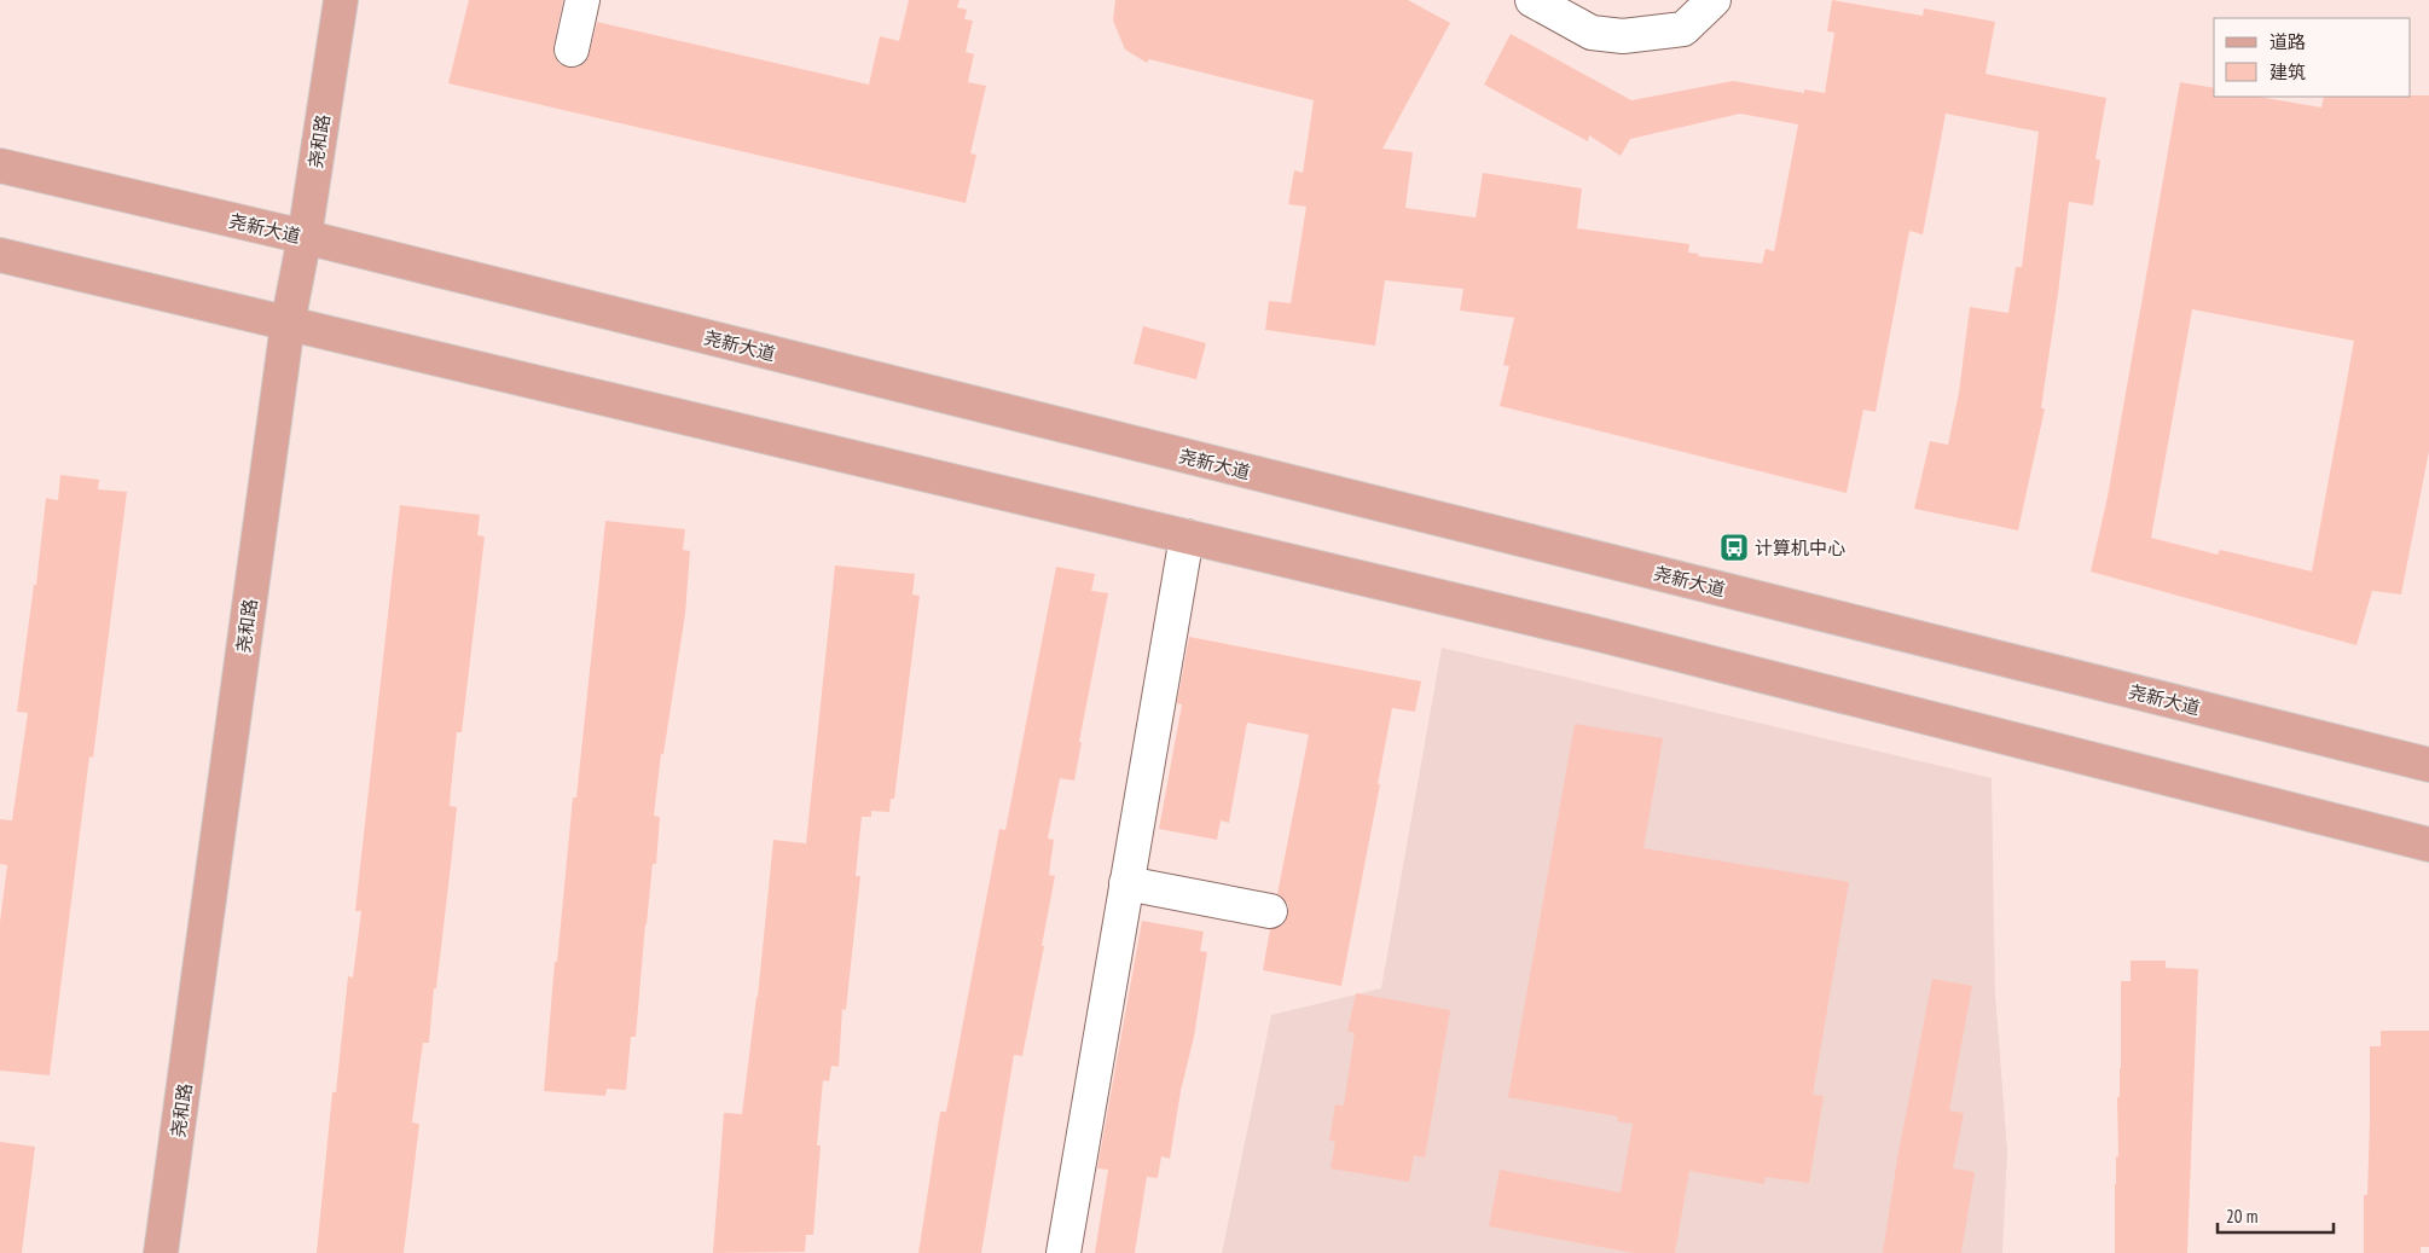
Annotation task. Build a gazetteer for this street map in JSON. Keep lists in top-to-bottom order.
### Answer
{
  "streets": {
    "main road": ["尧和路", "尧新大道"]
  },
  "crossings": [
    ["尧和路", "尧新大道"]
  ],
  "places": {
    "bus stop": ["计算机中心"]
  },
  "legend": ["道路", "建筑"],
  "scale_bar": "20 m"
}
